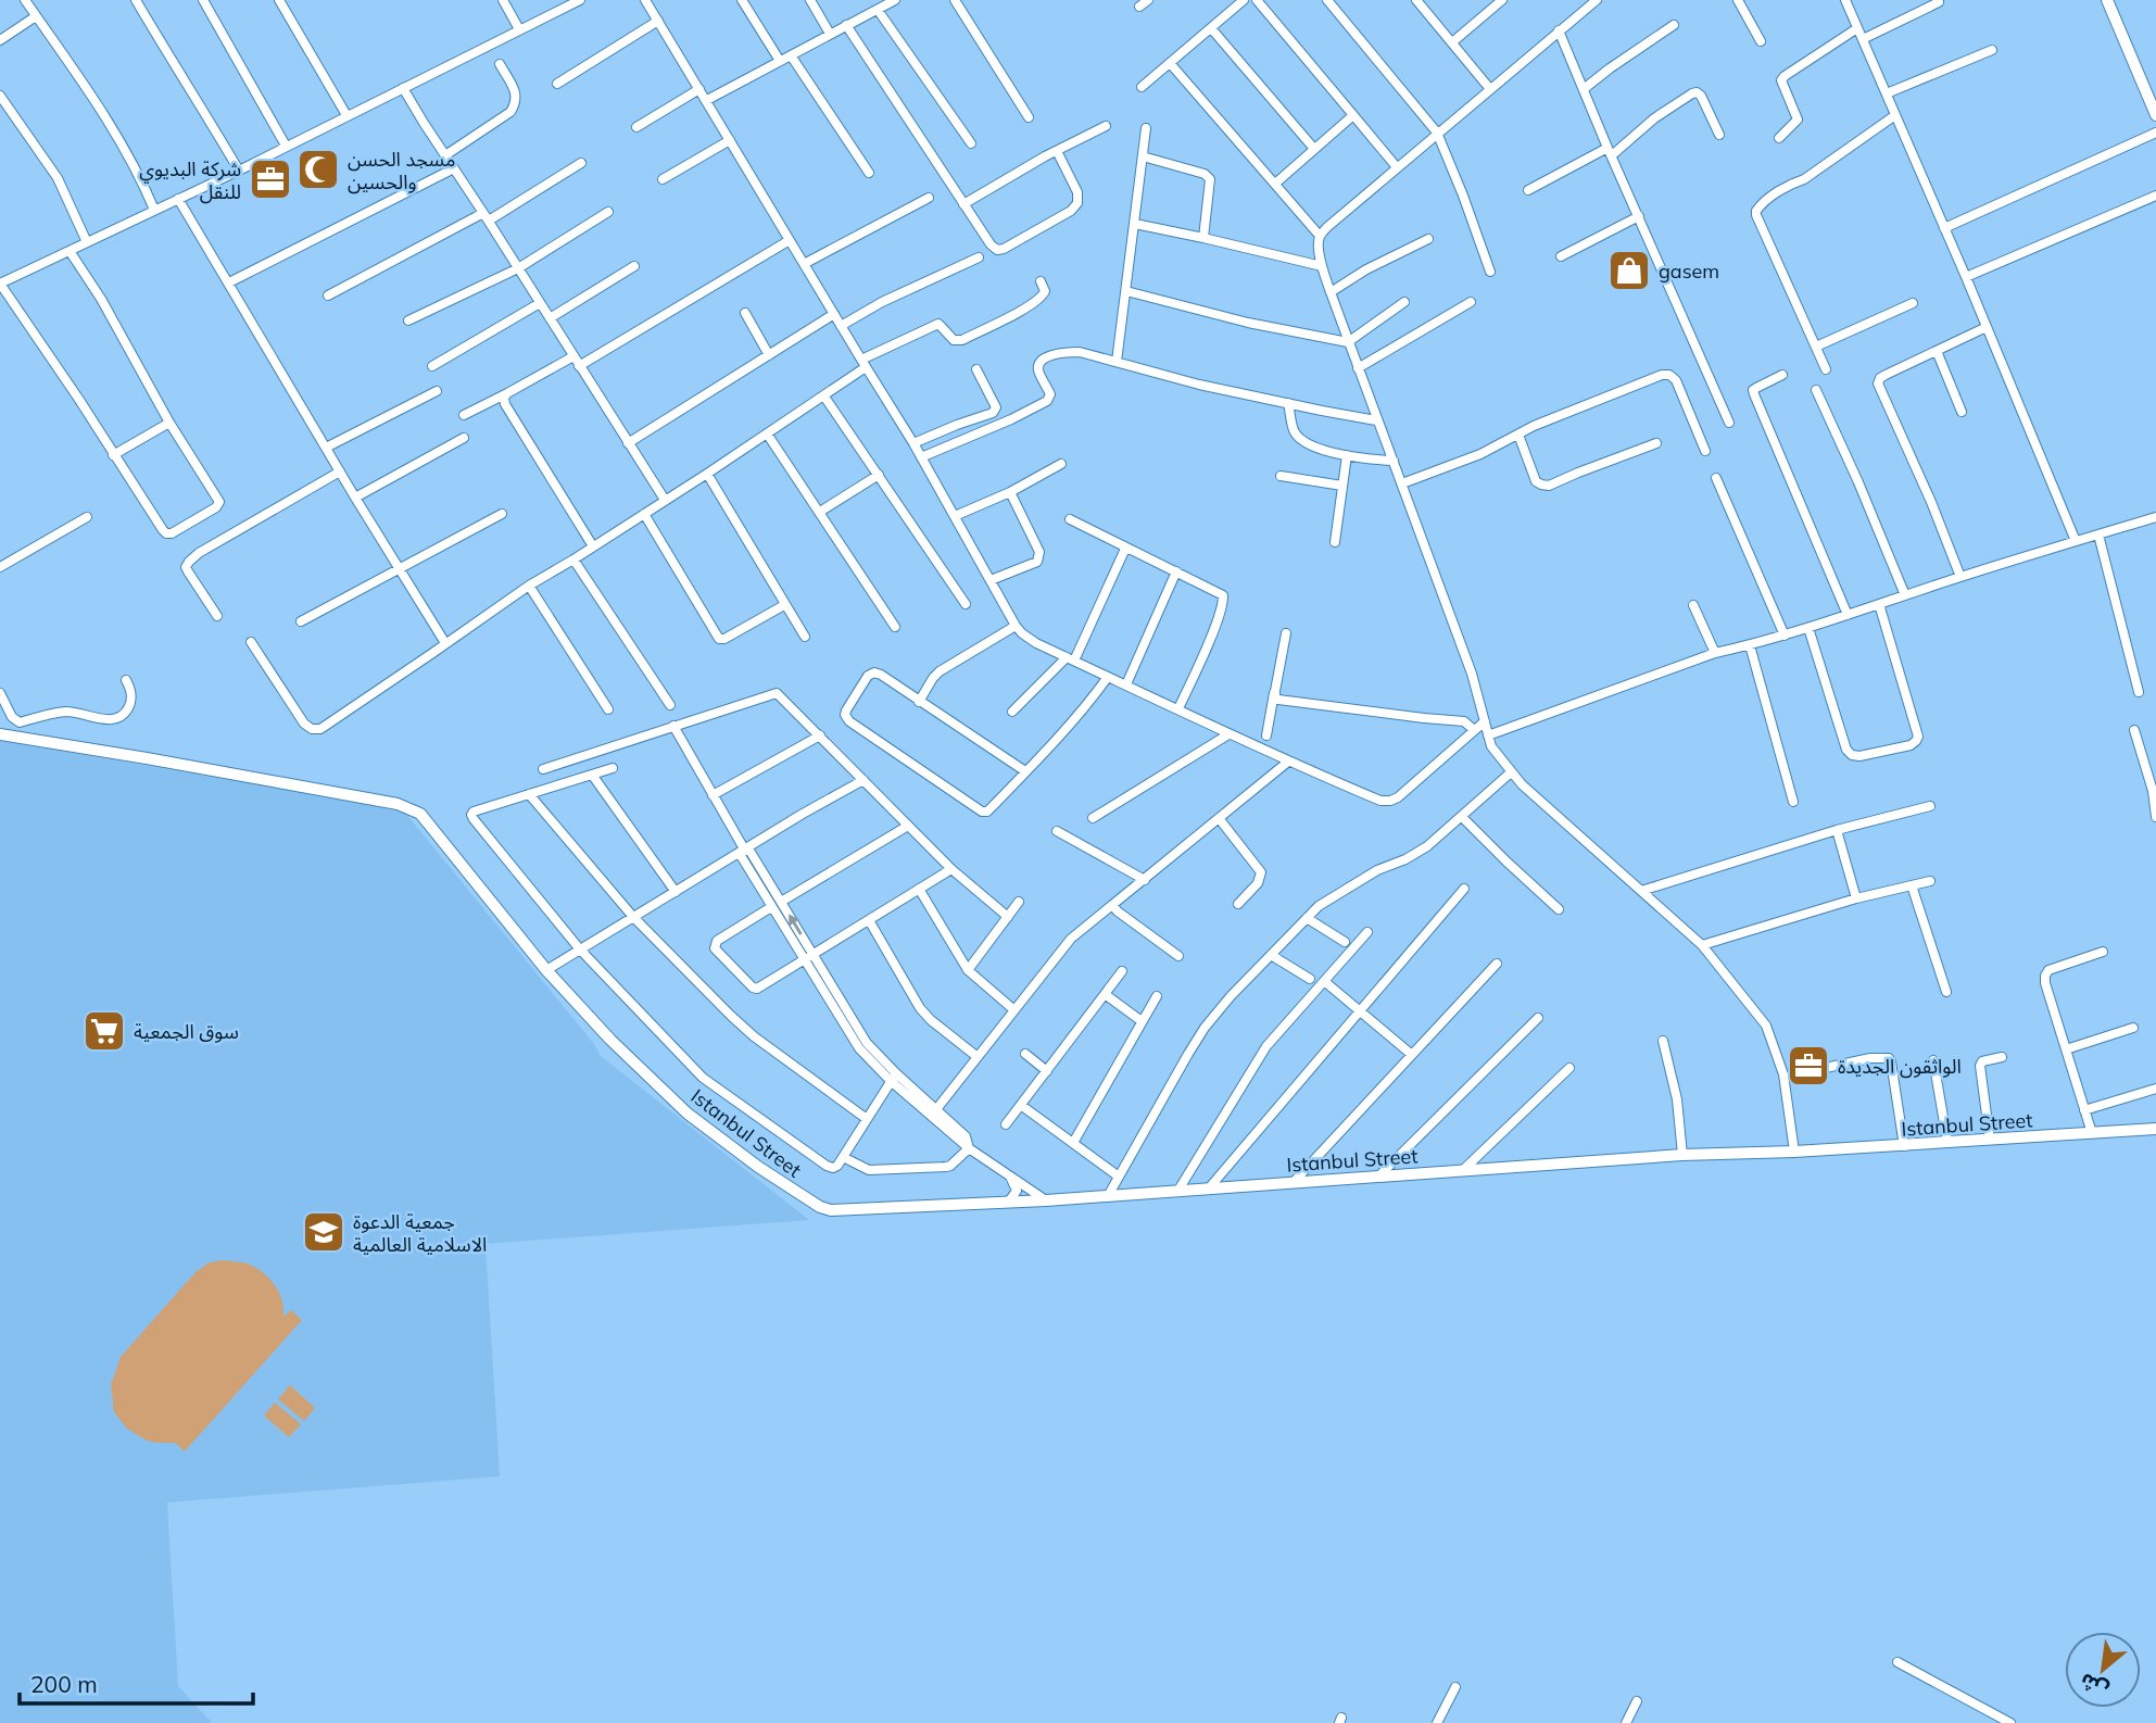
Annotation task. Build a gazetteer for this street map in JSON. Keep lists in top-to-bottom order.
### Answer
{
  "streets": {
    "street": ["Istanbul Street"]
  },
  "places": {
    "mosque": ["مسجد الحسن والحسين"],
    "office": ["شركة البديوي للنقل", "الواثقون الجديدة"],
    "shop": ["gasem"],
    "supermarket": ["سوق الجمعية"],
    "school or university": ["جمعية الدعوة الاسلامية العالمية"]
  },
  "scale_bar": "200 m",
  "north": "bottom left"
}
